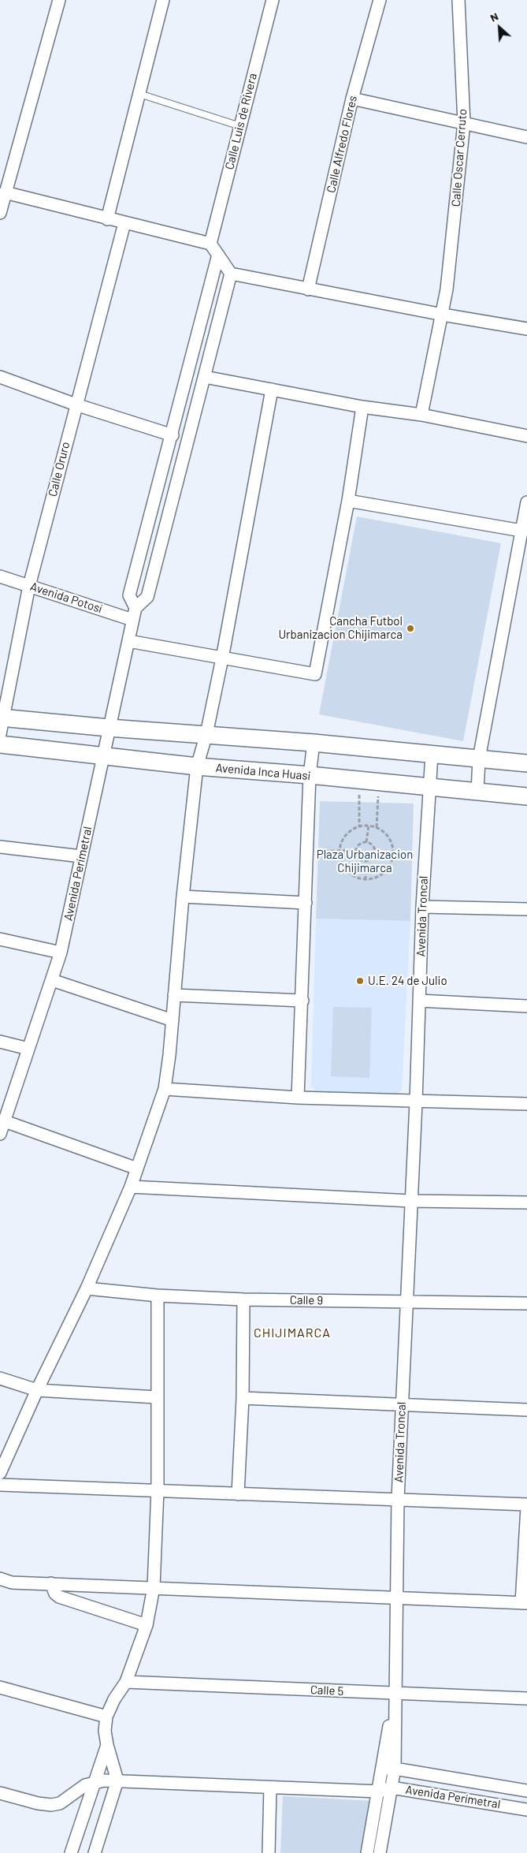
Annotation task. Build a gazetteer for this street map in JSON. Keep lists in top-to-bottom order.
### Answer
{
  "streets": {
    "street": [
      "Calle Luis de Rivera",
      "Calle Alfredo Flores",
      "Calle Oscar Cerruto",
      "Calle Oruro",
      "Avenida Potosí",
      "Avenida Inca Huasi",
      "Avenida Perímetral",
      "Avenida Troncal",
      "Calle 9",
      "Calle 5"
    ]
  },
  "crossings": [
    ["Calle Oruro", "Avenida Potosí"],
    ["Avenida Potosí", "Avenida Perímetral"],
    ["Avenida Inca Huasi", "Avenida Perímetral"],
    ["Avenida Inca Huasi", "Avenida Troncal"],
    ["Avenida Perímetral", "Avenida Troncal"],
    ["Avenida Troncal", "Calle 9"],
    ["Avenida Troncal", "Calle 5"]
  ],
  "districts": ["CHIJIMARCA"],
  "parks": ["Plaza Urbanizacion Chijimarca"],
  "places": ["Cancha Futbol Urbanizacion Chijimarca", "U.E. 24 de Julio"],
  "north": "top left"
}
